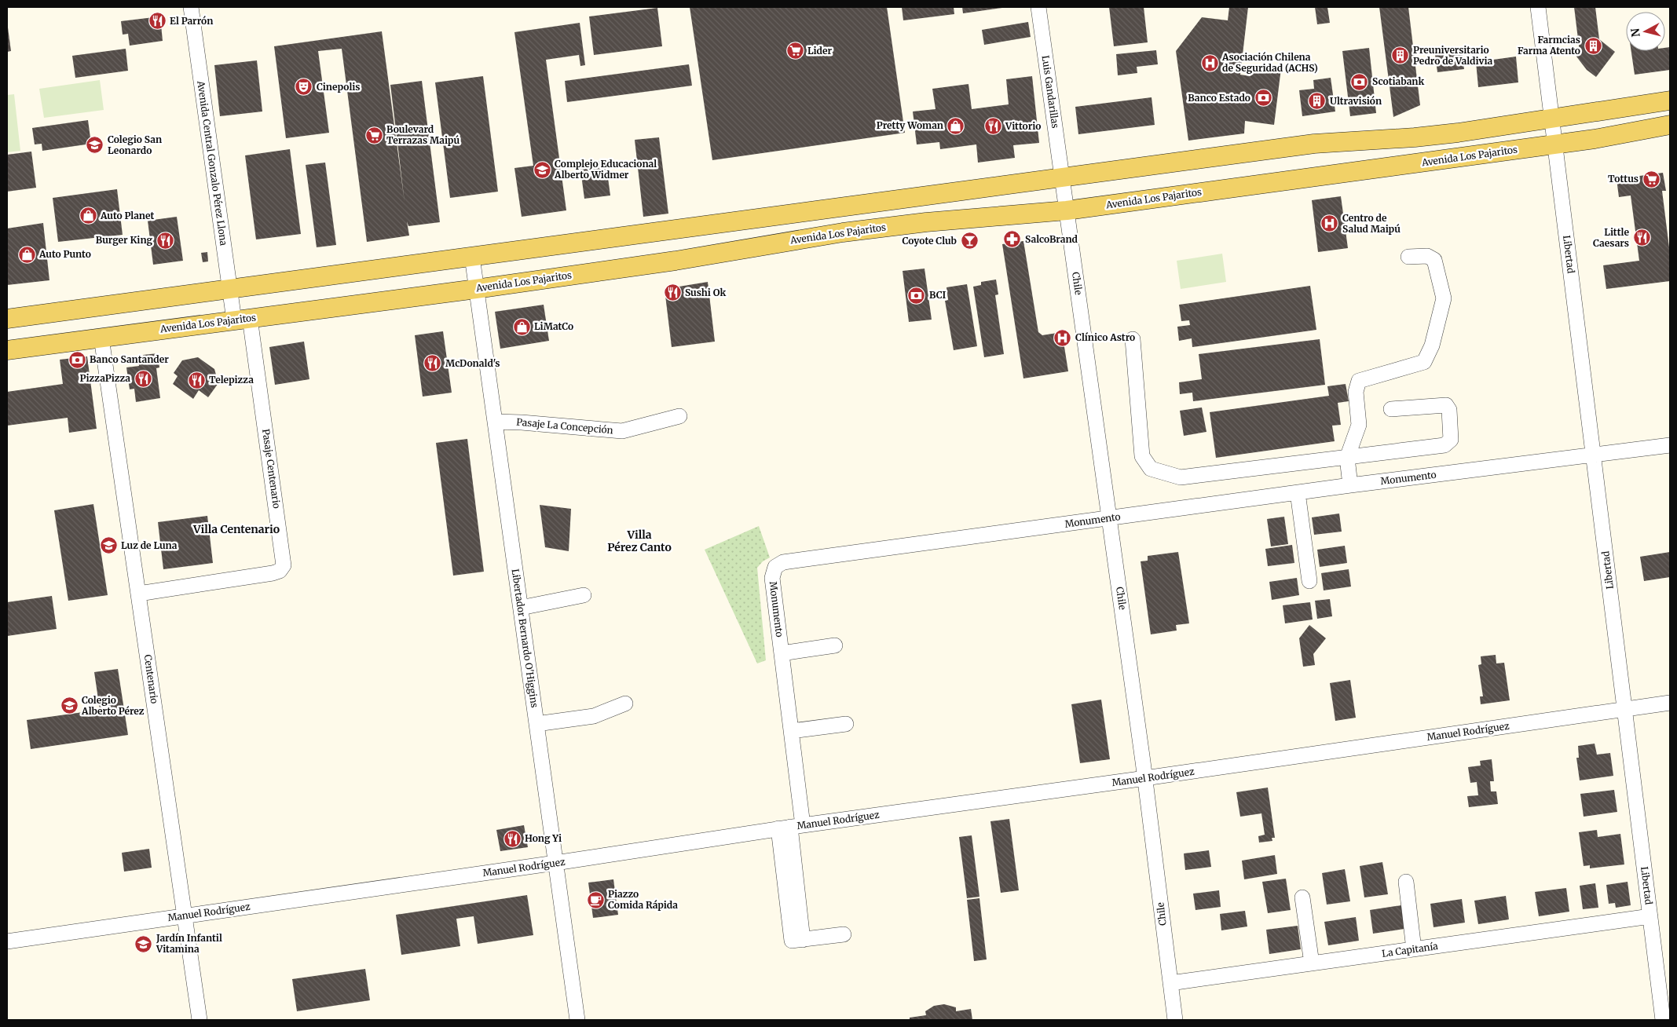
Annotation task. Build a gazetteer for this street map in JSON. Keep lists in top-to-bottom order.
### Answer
{
  "streets": {
    "main road": ["Avenida Los Pajaritos"],
    "street": [
      "Luis Gandarillas",
      "Avenida Central Gonzalo Pérez Llona",
      "Libertad",
      "Chile",
      "Pasaje La Concepción",
      "Pasaje Centenario",
      "Monumento",
      "Libertador Bernardo O'Higgins",
      "Centenario",
      "Manuel Rodríguez",
      "La Capitanía"
    ]
  },
  "crossings": [
    ["Luis Gandarillas", "Chile"],
    ["Avenida Los Pajaritos", "Avenida Central Gonzalo Pérez Llona"],
    ["Avenida Los Pajaritos", "Libertad"],
    ["Avenida Los Pajaritos", "Chile"],
    ["Avenida Los Pajaritos", "Pasaje Centenario"],
    ["Avenida Los Pajaritos", "Libertador Bernardo O'Higgins"],
    ["Avenida Los Pajaritos", "Centenario"],
    ["Avenida Central Gonzalo Pérez Llona", "Pasaje Centenario"],
    ["Libertad", "Monumento"],
    ["Libertad", "Manuel Rodríguez"],
    ["Libertad", "La Capitanía"],
    ["Chile", "Monumento"],
    ["Chile", "Manuel Rodríguez"],
    ["Chile", "La Capitanía"],
    ["Pasaje La Concepción", "Libertador Bernardo O'Higgins"],
    ["Pasaje Centenario", "Centenario"],
    ["Monumento", "Manuel Rodríguez"],
    ["Libertador Bernardo O'Higgins", "Manuel Rodríguez"],
    ["Centenario", "Manuel Rodríguez"]
  ],
  "districts": ["Villa Centenario", "Villa Pérez Canto"],
  "places": {
    "restaurant": [
      "El Parrón",
      "Vittorio",
      "Little Caesars",
      "Burger King",
      "Sushi Ok",
      "McDonald's",
      "PizzaPizza",
      "Telepizza",
      "Hong Yi"
    ],
    "building": ["Farmcias Farma Atento", "Preuniversitario Pedro de Valdivia", "Ultravisión"],
    "supermarket": ["Lider", "Boulevard Terrazas Maipú", "Tottus"],
    "hospital": ["Asociación Chilena de Seguridad (ACHS)", "Centro de Salud Maipú", "Clínico Astro"],
    "bank": [
      "Scotiabank",
      "Banco Estado",
      "BCI",
      "Banco Santander"
    ],
    "theatre": ["Cinepolis"],
    "shop": [
      "Pretty Woman",
      "Auto Planet",
      "Auto Punto",
      "LiMatCo"
    ],
    "school or university": [
      "Colegio San Leonardo",
      "Complejo Educacional Alberto Widmer",
      "Luz de Luna",
      "Colegio Alberto Pérez",
      "Jardín Infantil Vitamina"
    ],
    "pharmacy": ["SalcoBrand"],
    "bar": ["Coyote Club"],
    "cafe": ["Piazzo Comida Rápida"]
  },
  "north": "left"
}
